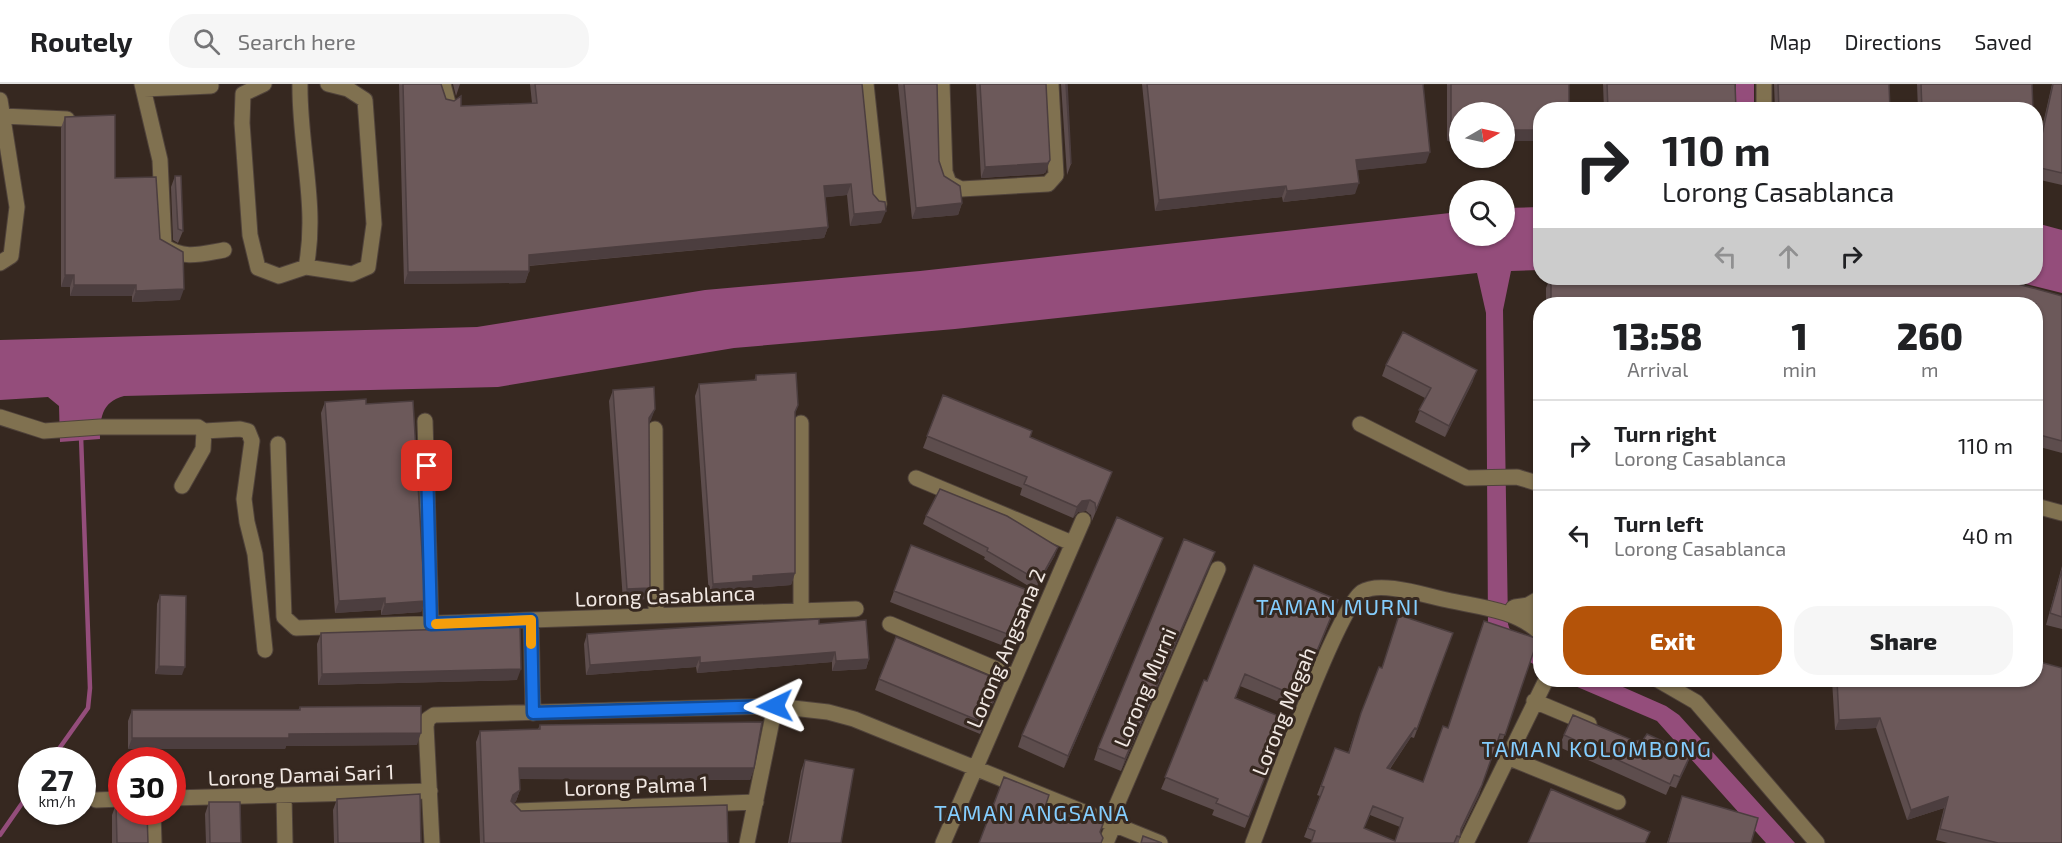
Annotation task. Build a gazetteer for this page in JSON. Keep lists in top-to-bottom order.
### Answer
{
  "streets": {
    "street": [
      "Lorong Casablanca",
      "Lorong Angsana 2",
      "Lorong Murni",
      "Lorong Megah",
      "Lorong Damai Sari 1",
      "Lorong Palma 1"
    ]
  },
  "districts": ["TAMAN MURNI", "TAMAN KOLOMBONG", "TAMAN ANGSANA"],
  "north": "right",
  "page": {
    "header": "Routely",
    "search": "Search here",
    "nav": ["Map", "Directions", "Saved"],
    "turn": ["110 m", "Lorong Casablanca"],
    "eta": [
      "13:58",
      "Arrival",
      "1",
      "min",
      "260",
      "m"
    ],
    "list": [
      {
        "name": "Turn right",
        "note": "Lorong Casablanca",
        "value": "110 m"
      },
      {
        "name": "Turn left",
        "note": "Lorong Casablanca",
        "value": "40 m"
      }
    ],
    "buttons": ["Exit", "Share"],
    "speed": "27 km/h",
    "limit": "30"
  }
}
